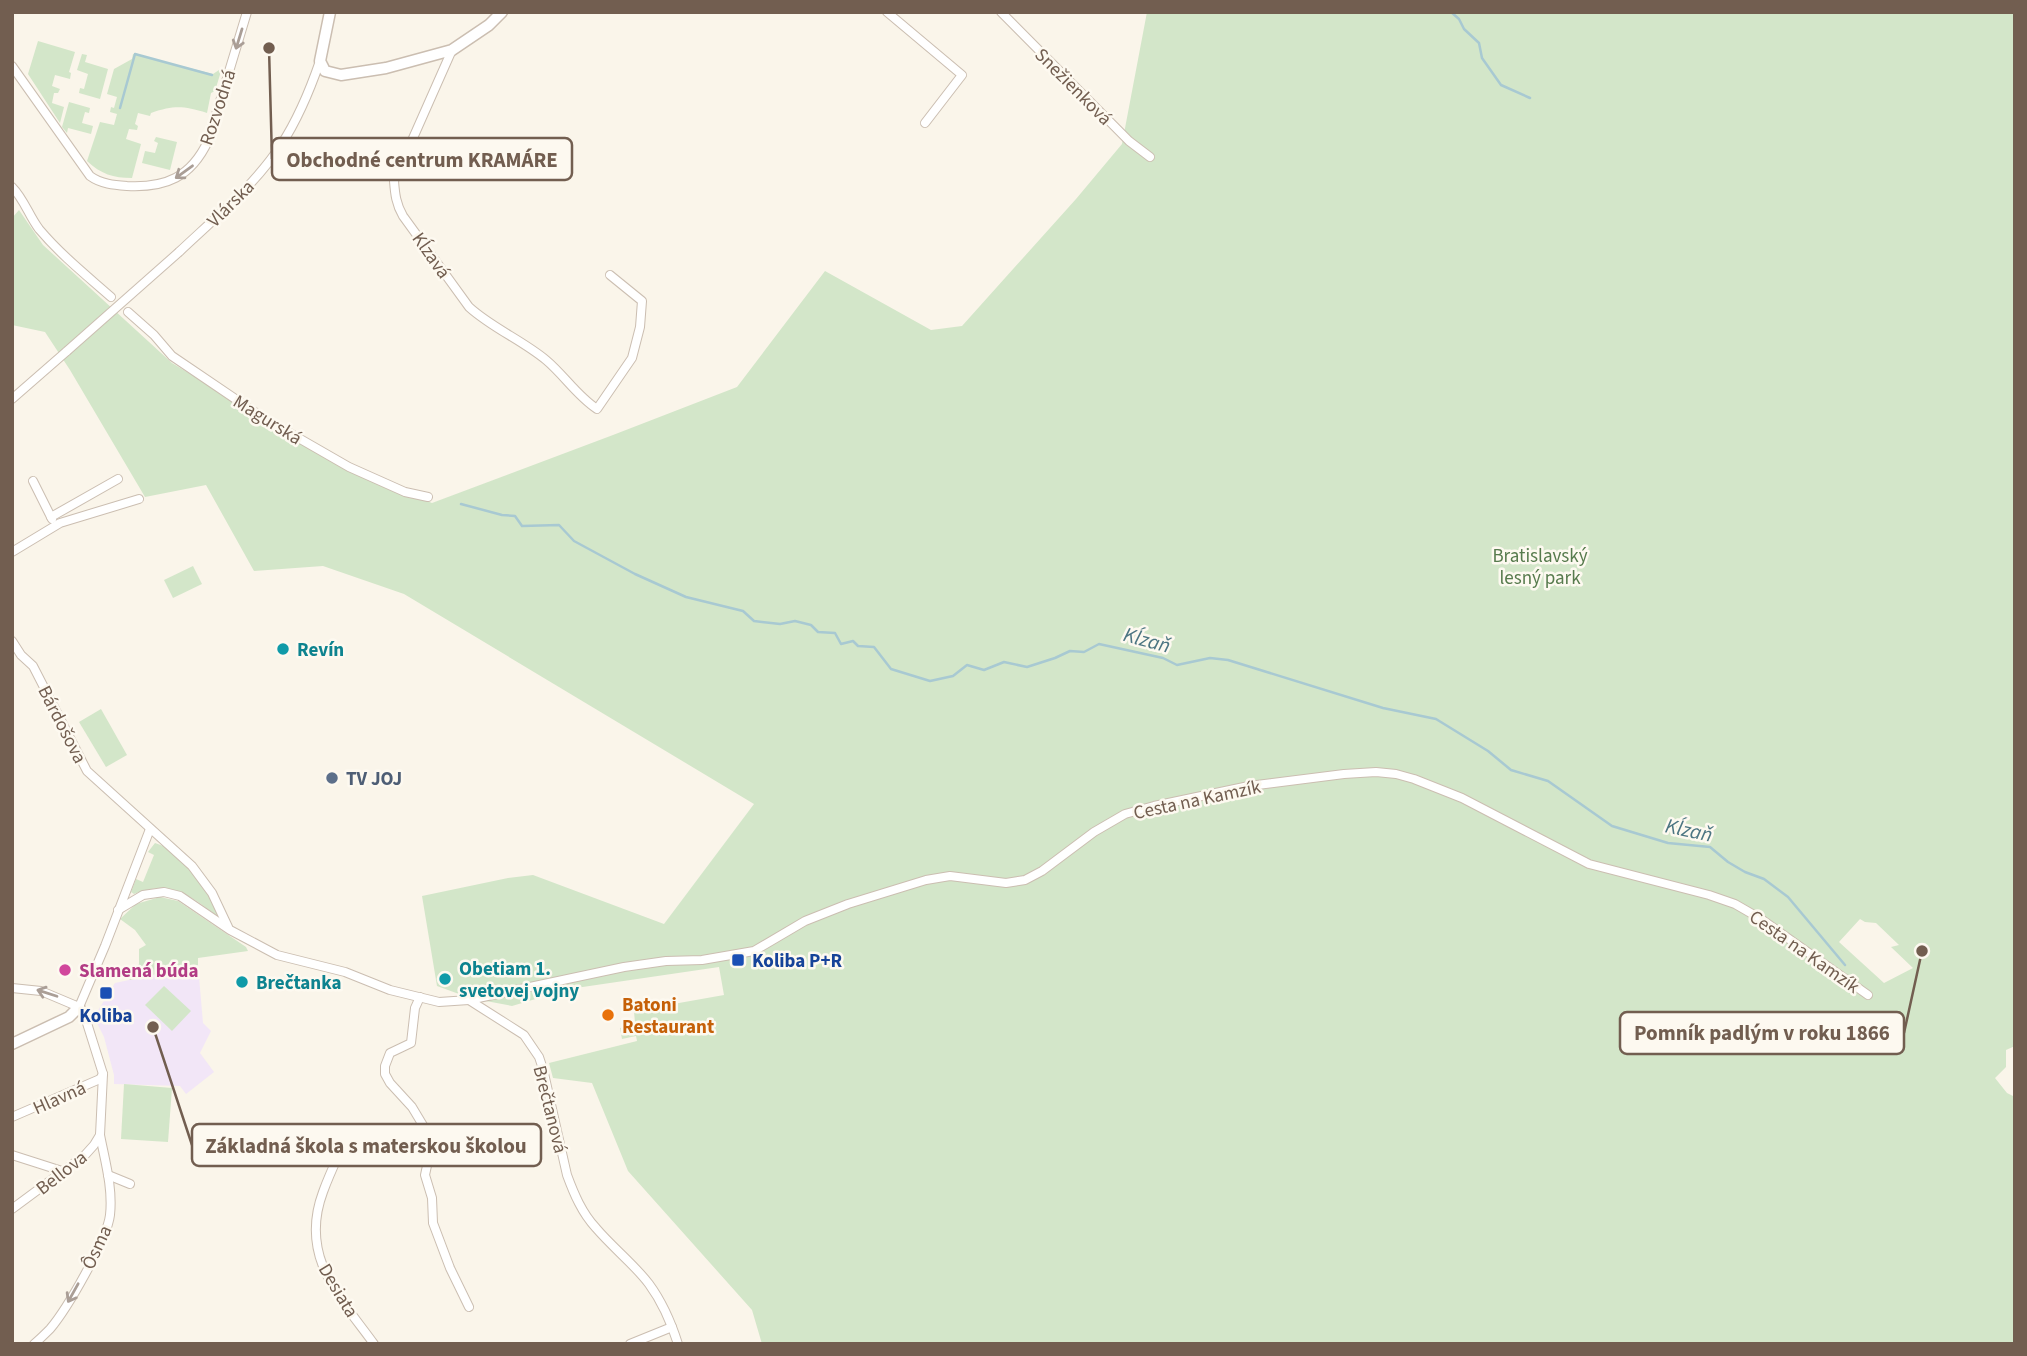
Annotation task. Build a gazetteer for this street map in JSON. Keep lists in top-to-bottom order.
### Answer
{
  "streets": {
    "street": [
      "Snežienková",
      "Rozvodná",
      "Vlárska",
      "Kĺzavá",
      "Magurská",
      "Bárdošova",
      "Cesta na Kamzík",
      "Hlavná",
      "Brečtanová",
      "Bellova",
      "Ôsma",
      "Desiata"
    ]
  },
  "crossings": [
    ["Cesta na Kamzík", "Brečtanová"],
    ["Hlavná", "Bellova"],
    ["Bellova", "Ôsma"]
  ],
  "one_way": ["Ôsma"],
  "water": ["Kĺzaň"],
  "parks": ["Bratislavský lesný park"],
  "places": {
    "other": [
      "Obchodné centrum KRAMÁRE",
      "Revín",
      "TV JOJ",
      "Pomník padlým v roku 1866",
      "Slamená búda",
      "Obetiam 1. svetovej vojny",
      "Brečtanka",
      "Batoni Restaurant",
      "Základná škola s materskou školou"
    ],
    "transit": ["Koliba P+R", "Koliba"]
  }
}
